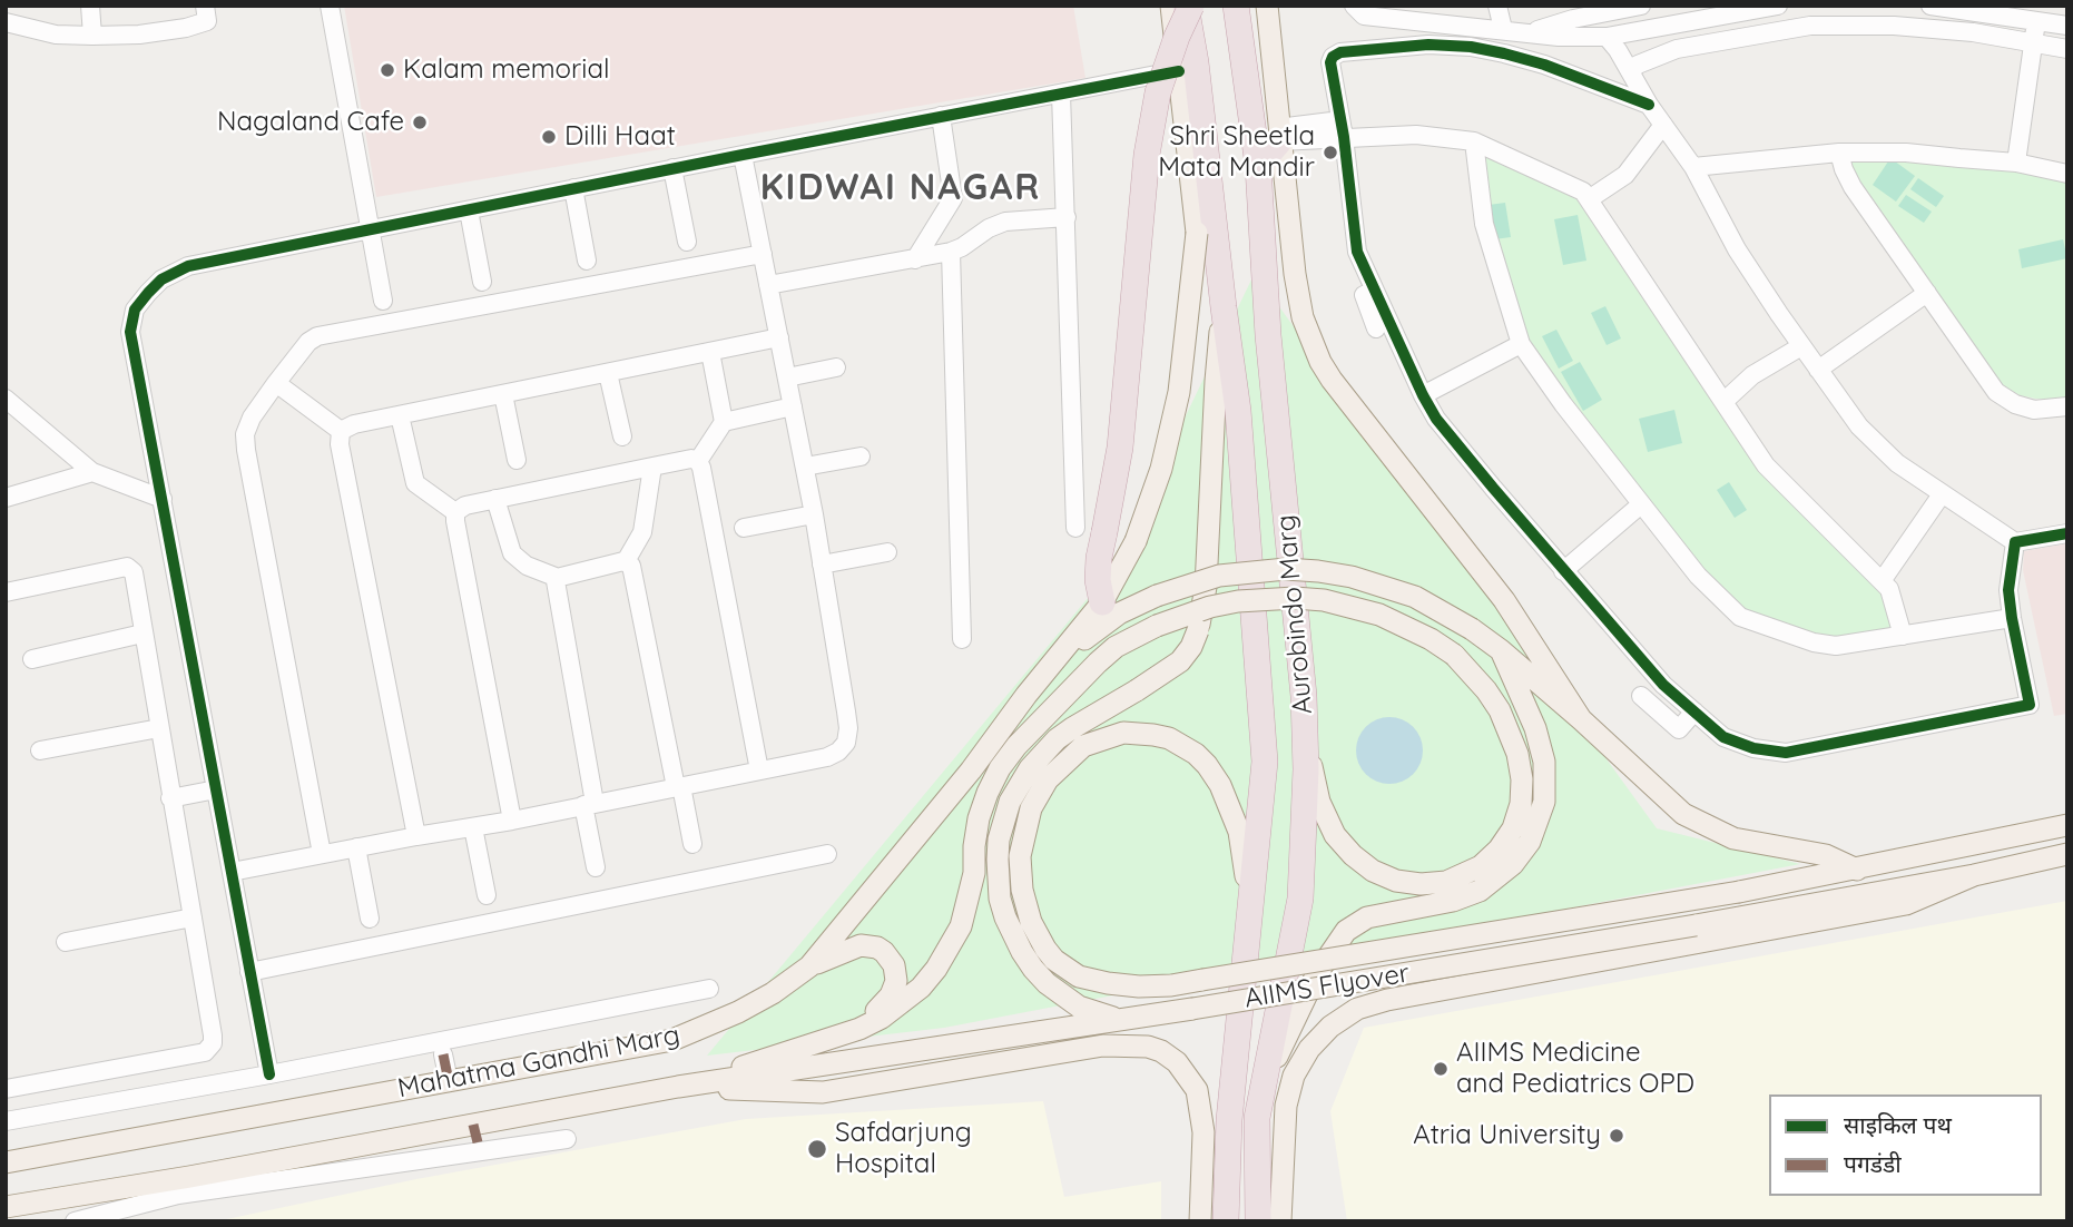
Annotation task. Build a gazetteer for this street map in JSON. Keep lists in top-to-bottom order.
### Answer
{
  "streets": {
    "highway": ["Aurobindo Marg"],
    "main road": ["AIIMS Flyover", "Mahatma Gandhi Marg"]
  },
  "crossings": [
    ["AIIMS Flyover", "Mahatma Gandhi Marg"]
  ],
  "districts": ["KIDWAI NAGAR"],
  "places": [
    "Kalam memorial",
    "Nagaland Cafe",
    "Dilli Haat",
    "Shri Sheetla Mata Mandir",
    "AIIMS Medicine and Pediatrics OPD",
    "Atria University",
    "Safdarjung Hospital"
  ],
  "legend": ["साइकिल पथ", "पगडंडी"]
}
